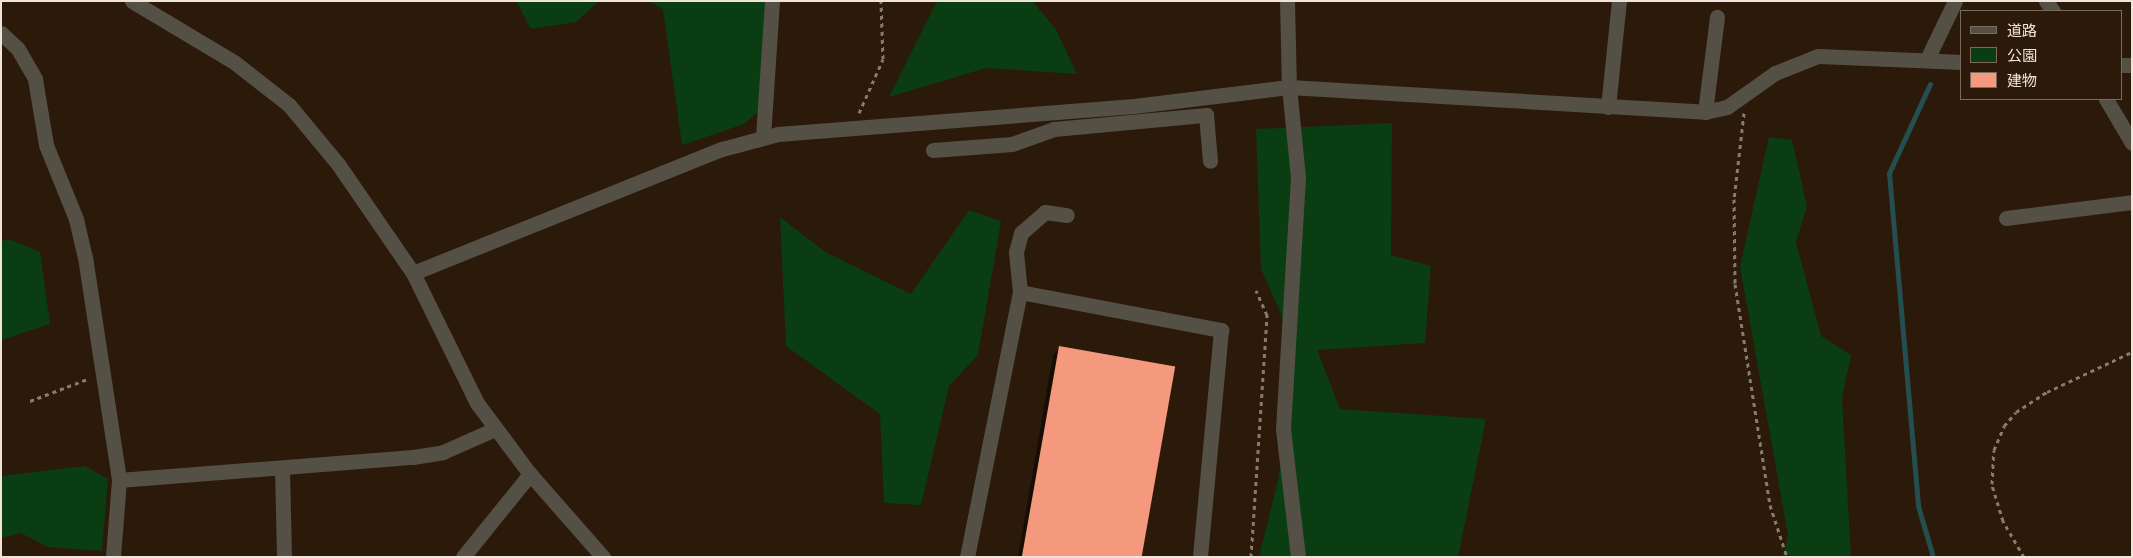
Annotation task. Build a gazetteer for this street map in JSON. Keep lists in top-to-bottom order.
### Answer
{
  "legend": ["道路", "公園", "建物"]
}
